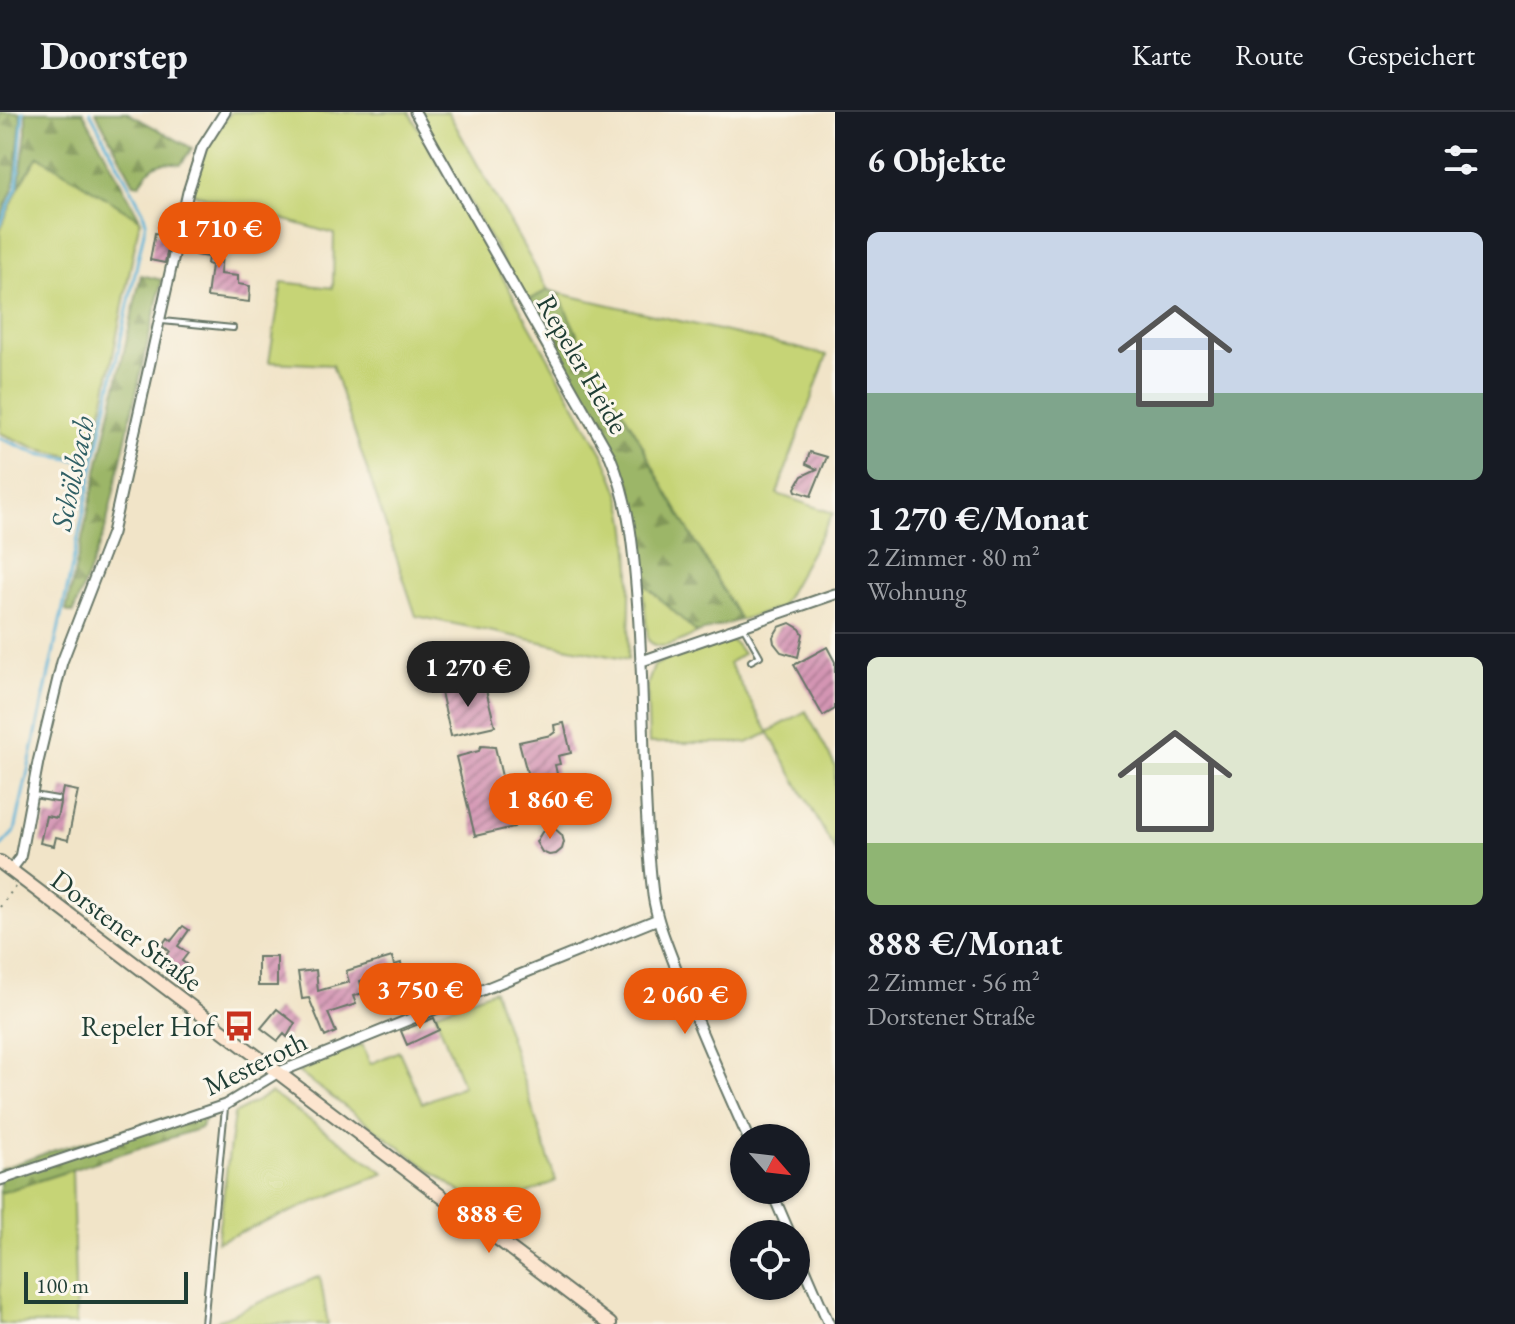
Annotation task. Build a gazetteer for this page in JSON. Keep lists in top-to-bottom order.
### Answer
{
  "streets": {
    "main road": ["Dorstener Straße"],
    "street": ["Repeler Heide", "Mesteroth"]
  },
  "crossings": [
    ["Repeler Heide", "Mesteroth"],
    ["Dorstener Straße", "Mesteroth"]
  ],
  "water": ["Schölsbach"],
  "places": {
    "bus stop": ["Repeler Hof"]
  },
  "scale_bar": "100 m",
  "north": "bottom right",
  "page": {
    "header": "Doorstep",
    "nav": ["Karte", "Route", "Gespeichert"],
    "heading": "6 Objekte",
    "price": [
      "1 710 €",
      "1 270 €",
      "1 860 €",
      "3 750 €",
      "2 060 €",
      "888 €"
    ],
    "list": [
      {
        "name": "1 270 €/Monat",
        "note": "2 Zimmer · 80 m² · Wohnung"
      },
      {
        "name": "888 €/Monat",
        "note": "2 Zimmer · 56 m² · Dorstener Straße"
      }
    ],
    "scale": "100 m"
  }
}
